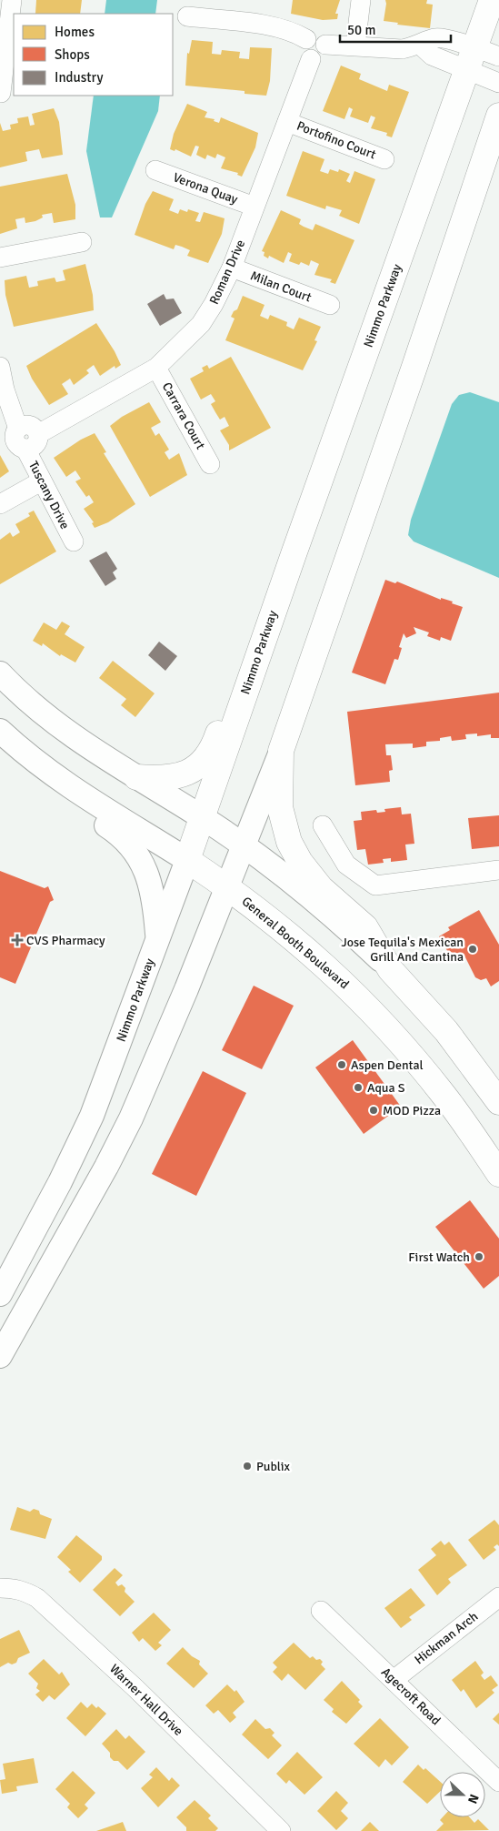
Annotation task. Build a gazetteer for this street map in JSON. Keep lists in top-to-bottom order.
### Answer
{
  "streets": {
    "highway": ["Nimmo Parkway", "General Booth Boulevard"],
    "street": [
      "Portofino Court",
      "Verona Quay",
      "Roman Drive",
      "Milan Court",
      "Carrara Court",
      "Tuscany Drive",
      "Hickman Arch",
      "Agecroft Road",
      "Warner Hall Drive"
    ]
  },
  "crossings": [
    ["Portofino Court", "Roman Drive"],
    ["Verona Quay", "Roman Drive"],
    ["Roman Drive", "Milan Court"],
    ["Roman Drive", "Carrara Court"],
    ["Roman Drive", "Tuscany Drive"],
    ["Nimmo Parkway", "General Booth Boulevard"],
    ["Hickman Arch", "Agecroft Road"]
  ],
  "places": {
    "health": ["CVS Pharmacy"],
    "other": [
      "Jose Tequila's Mexican Grill And Cantina",
      "Aspen Dental",
      "Aqua S",
      "MOD Pizza",
      "First Watch",
      "Publix"
    ]
  },
  "legend": ["Homes", "Shops", "Industry"],
  "scale_bar": "50 m",
  "north": "right"
}
